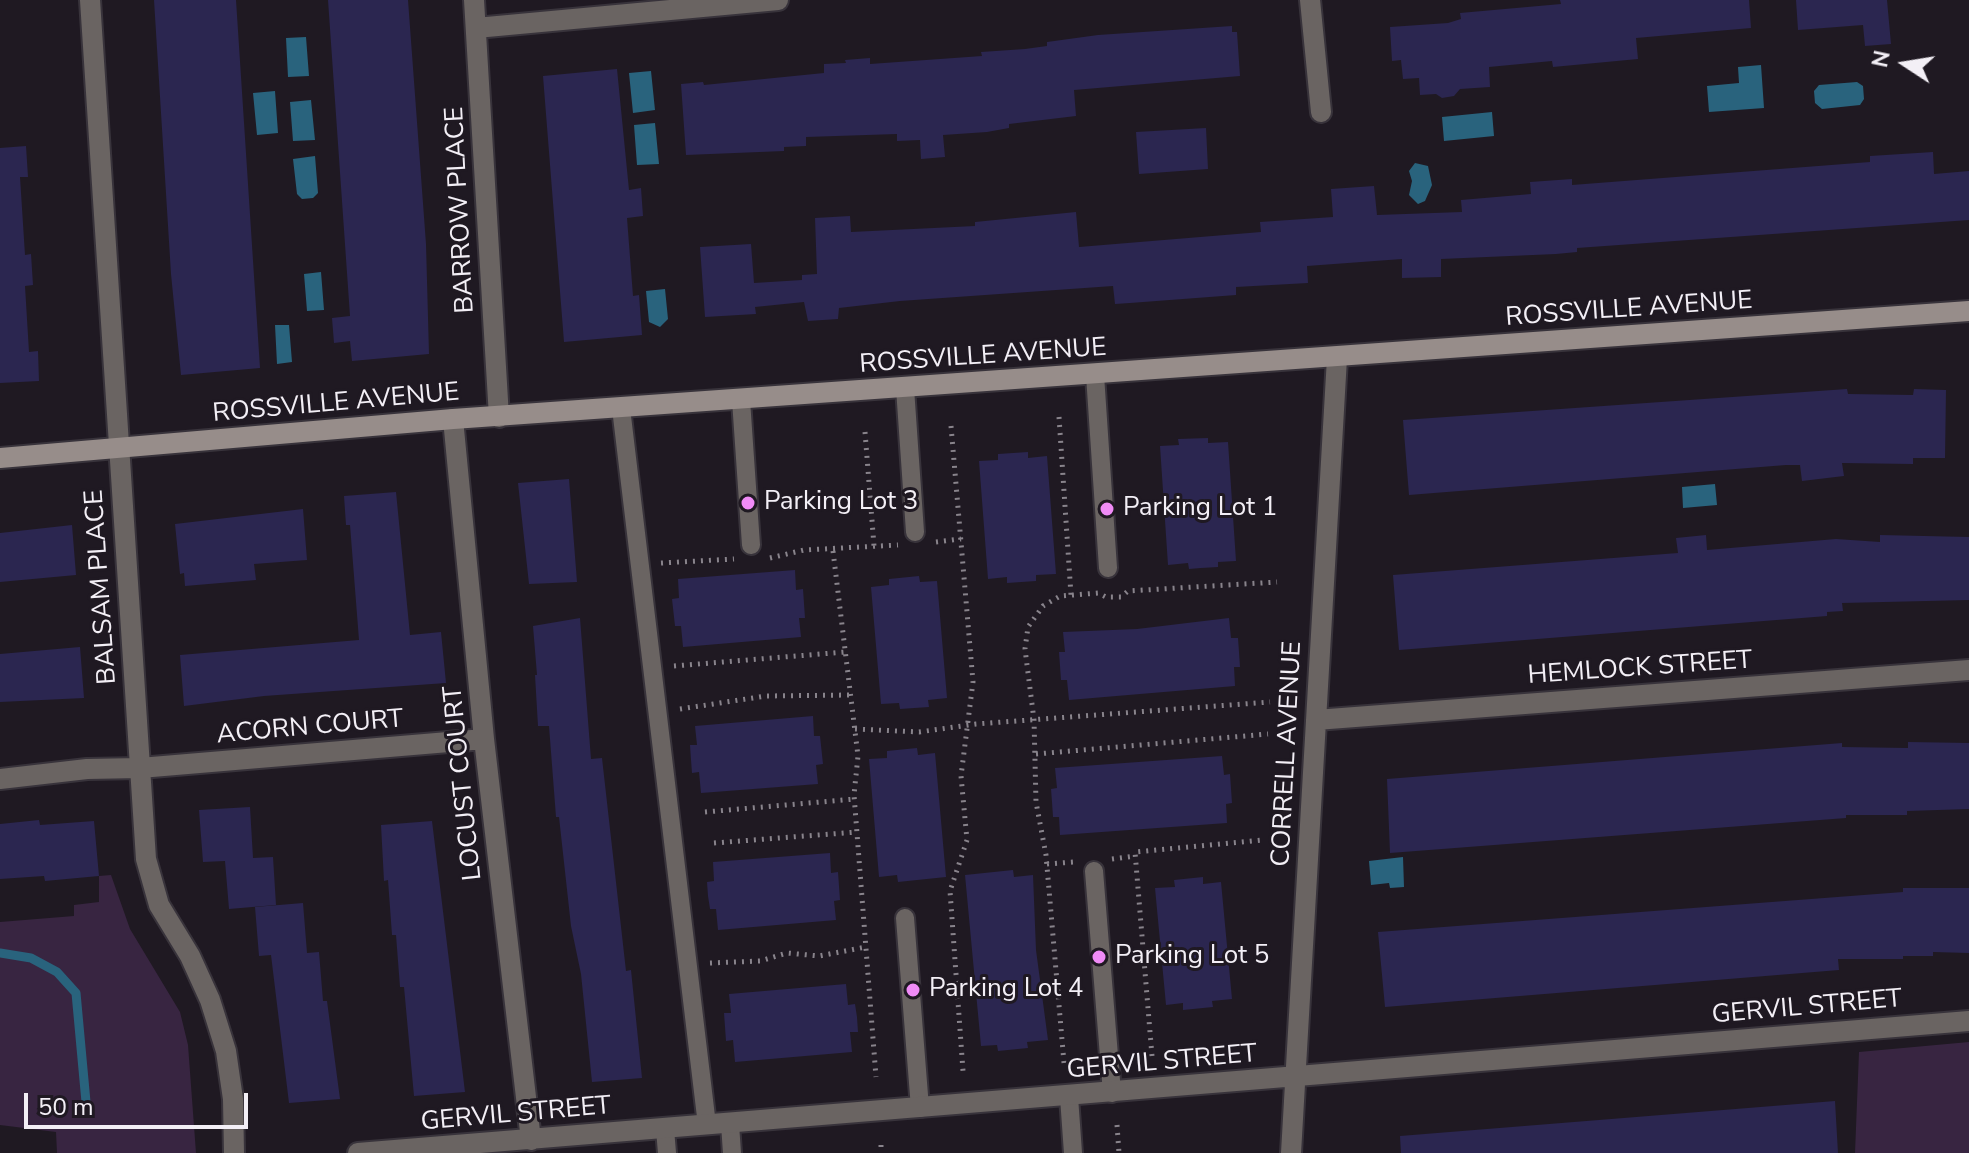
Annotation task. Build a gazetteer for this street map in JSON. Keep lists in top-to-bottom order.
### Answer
{
  "streets": {
    "street": [
      "BARROW PLACE",
      "ROSSVILLE AVENUE",
      "BALSAM PLACE",
      "HEMLOCK STREET",
      "ACORN COURT",
      "CORRELL AVENUE",
      "LOCUST COURT",
      "GERVIL STREET"
    ]
  },
  "crossings": [
    ["BARROW PLACE", "ROSSVILLE AVENUE"],
    ["ROSSVILLE AVENUE", "BALSAM PLACE"],
    ["ROSSVILLE AVENUE", "CORRELL AVENUE"],
    ["ROSSVILLE AVENUE", "LOCUST COURT"],
    ["BALSAM PLACE", "ACORN COURT"],
    ["HEMLOCK STREET", "CORRELL AVENUE"],
    ["ACORN COURT", "LOCUST COURT"],
    ["CORRELL AVENUE", "GERVIL STREET"],
    ["LOCUST COURT", "GERVIL STREET"]
  ],
  "places": [
    "Parking Lot 3",
    "Parking Lot 1",
    "Parking Lot 5",
    "Parking Lot 4"
  ],
  "scale_bar": "50 m",
  "north": "left"
}
